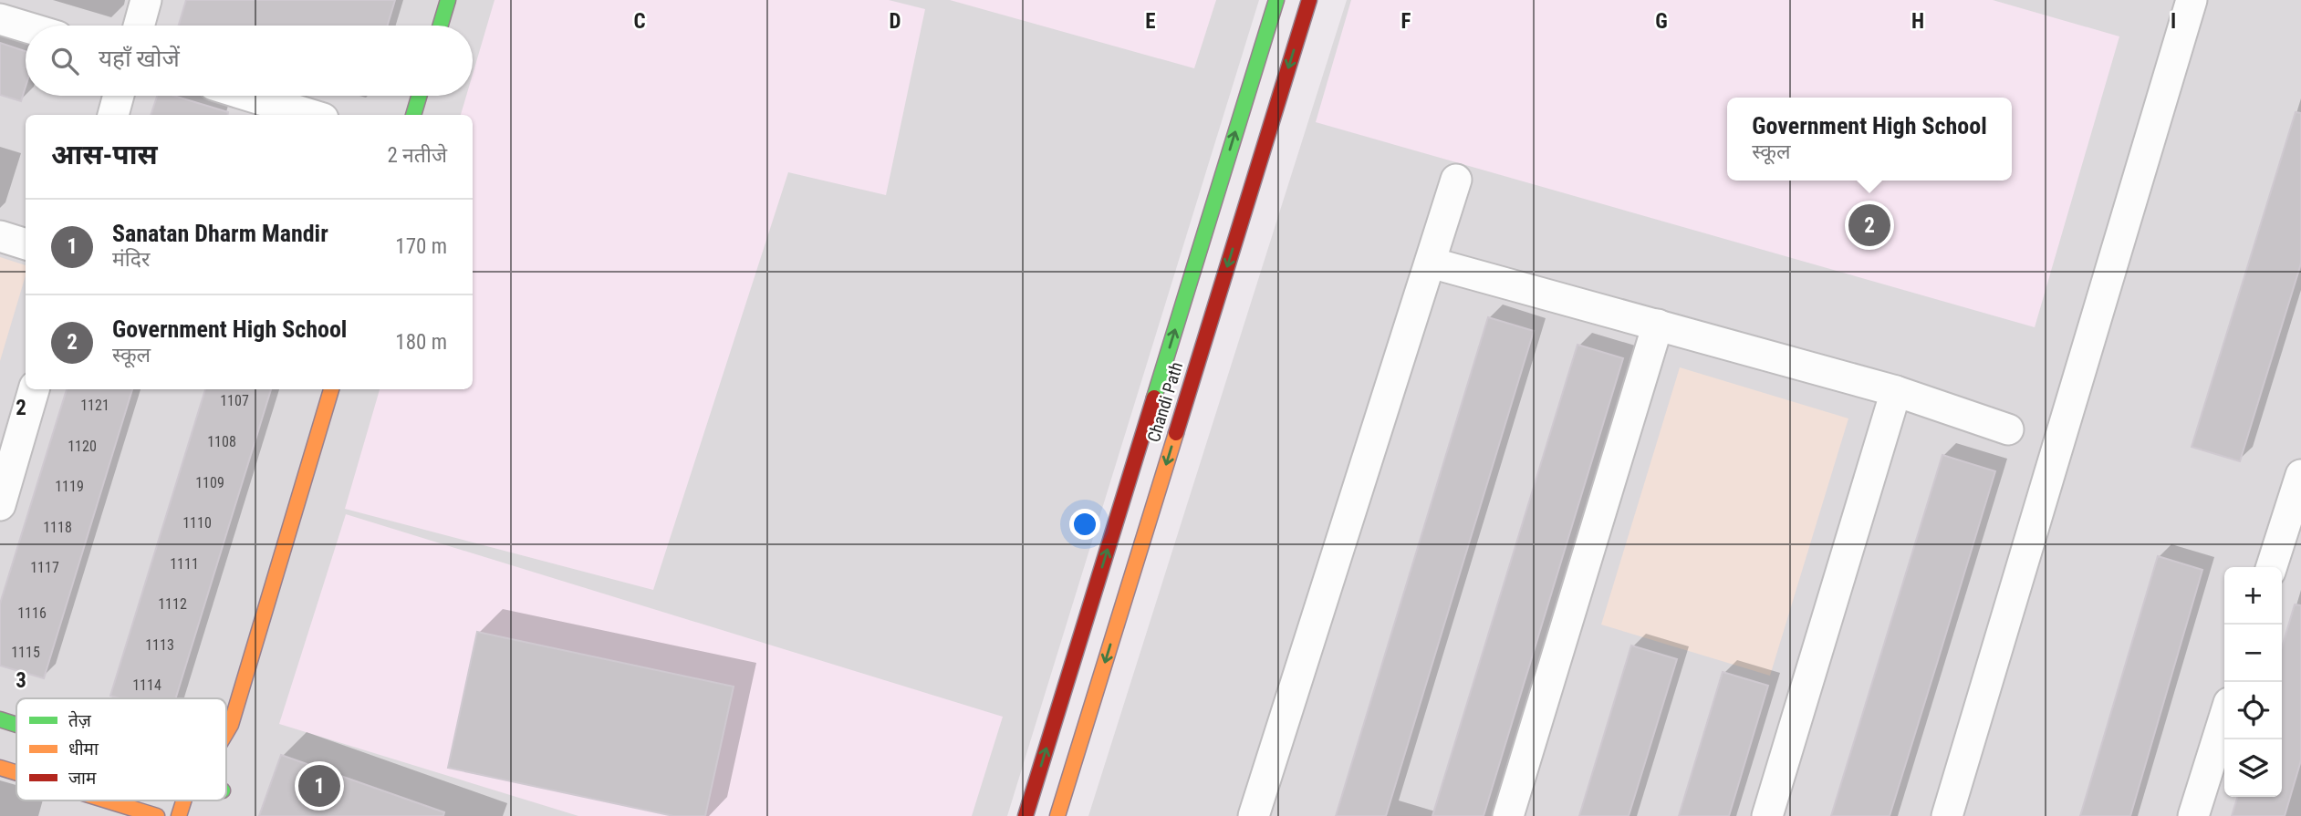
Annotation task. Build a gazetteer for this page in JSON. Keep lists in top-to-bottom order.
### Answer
{
  "streets": {
    "main road": ["Chandi Path"]
  },
  "house_numbers": [
    "1107",
    "1121",
    "1108",
    "1120",
    "1109",
    "1119",
    "1110",
    "1118",
    "1111",
    "1117",
    "1112",
    "1116",
    "1113",
    "1115",
    "1114"
  ],
  "legend": ["तेज़", "धीमा", "जाम"],
  "page": {
    "search": "यहाँ खोजें",
    "popup": ["Government High School", "स्कूल"],
    "heading": ["आस-पास", "2 नतीजे"],
    "list": [
      {
        "mark": "1",
        "name": "Sanatan Dharm Mandir",
        "note": "मंदिर",
        "value": "170 m"
      },
      {
        "mark": "2",
        "name": "Government High School",
        "note": "स्कूल",
        "value": "180 m"
      }
    ],
    "pins": ["2", "1"],
    "map_buttons": ["+", "−"]
  },
  "grid": {
    "columns": [
      "C",
      "D",
      "E",
      "F",
      "G",
      "H",
      "I"
    ],
    "rows": ["2", "3"]
  }
}
